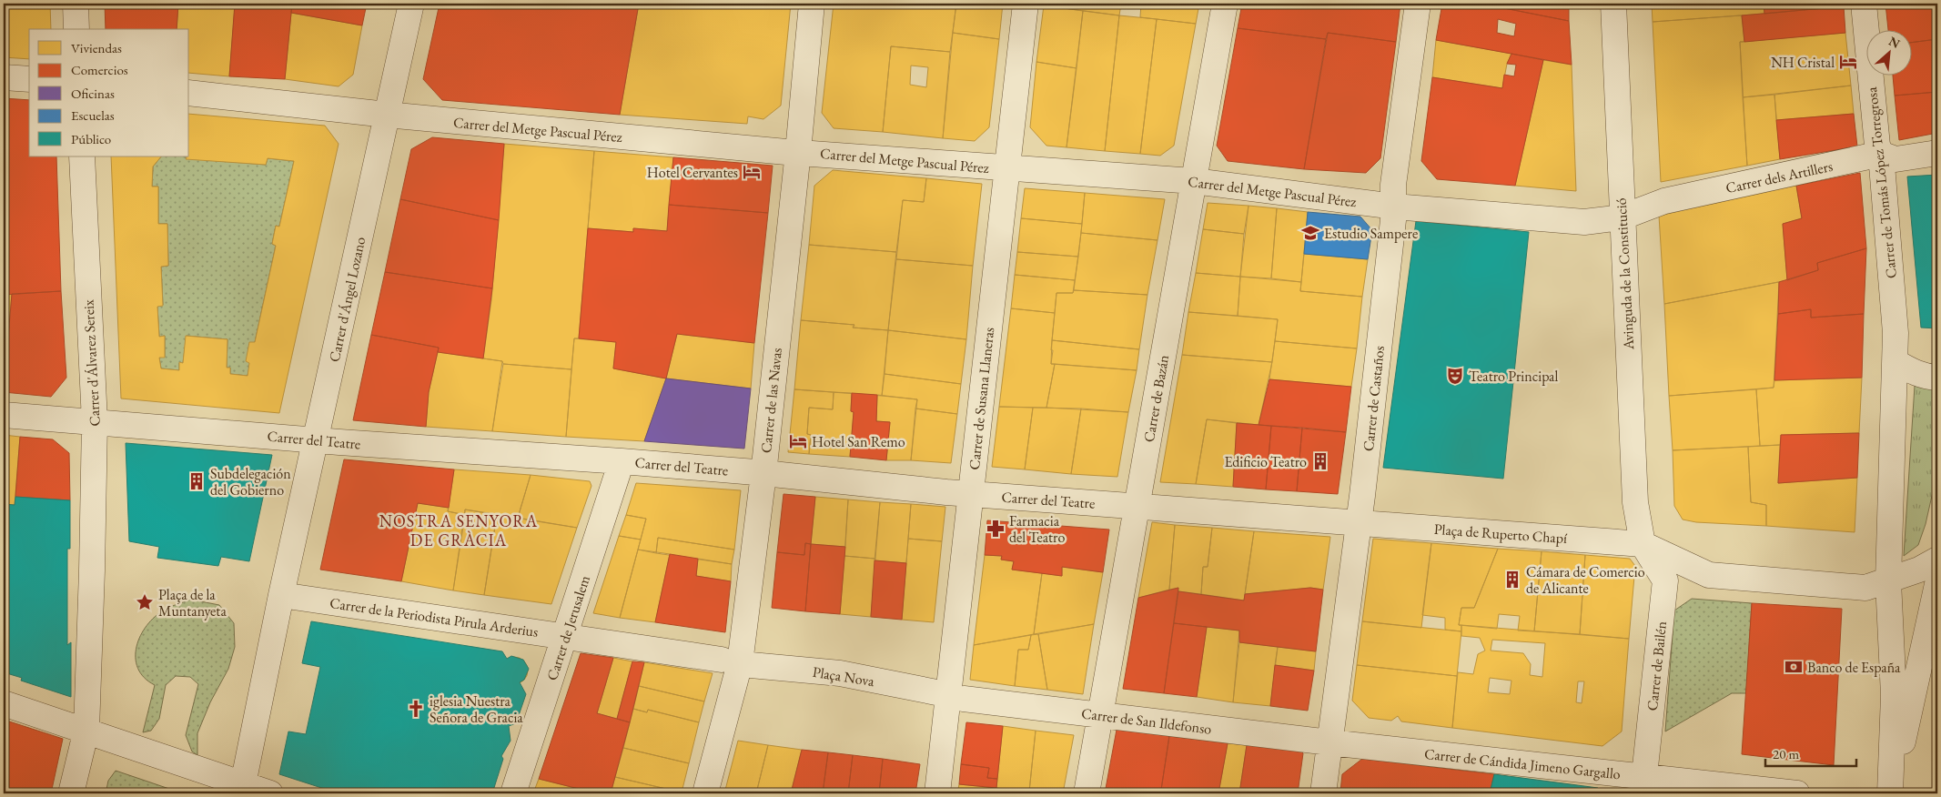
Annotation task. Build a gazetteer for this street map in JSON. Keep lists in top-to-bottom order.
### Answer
{
  "streets": {
    "street": [
      "Carrer del Metge Pascual Pérez",
      "Carrer dels Artillers",
      "Carrer de Tomás López Torregrosa",
      "Avinguda de la Constitució",
      "Carrer d'Ángel Lozano",
      "Carrer d'Álvarez Sereix",
      "Carrer de Susana Llaneras",
      "Carrer de Bazán",
      "Carrer de Castaños",
      "Carrer de las Navas",
      "Carrer del Teatre",
      "Plaça de Ruperto Chapí",
      "Carrer de la Periodista Pirula Arderius",
      "Carrer de Jerusalem",
      "Carrer de Bailén",
      "Plaça Nova",
      "Carrer de San Ildefonso",
      "Carrer de Cándida Jimeno Gargallo"
    ]
  },
  "crossings": [
    ["Carrer del Metge Pascual Pérez", "Carrer dels Artillers"],
    ["Carrer del Metge Pascual Pérez", "Avinguda de la Constitució"],
    ["Carrer del Metge Pascual Pérez", "Carrer d'Ángel Lozano"],
    ["Carrer del Metge Pascual Pérez", "Carrer de Susana Llaneras"],
    ["Carrer del Metge Pascual Pérez", "Carrer de Bazán"],
    ["Carrer del Metge Pascual Pérez", "Carrer de Castaños"],
    ["Carrer del Metge Pascual Pérez", "Carrer de las Navas"],
    ["Carrer dels Artillers", "Carrer de Tomás López Torregrosa"],
    ["Carrer dels Artillers", "Avinguda de la Constitució"],
    ["Avinguda de la Constitució", "Plaça de Ruperto Chapí"],
    ["Avinguda de la Constitució", "Carrer de Bailén"],
    ["Carrer d'Ángel Lozano", "Carrer del Teatre"],
    ["Carrer d'Ángel Lozano", "Carrer de la Periodista Pirula Arderius"],
    ["Carrer d'Álvarez Sereix", "Carrer del Teatre"],
    ["Carrer de Susana Llaneras", "Carrer del Teatre"],
    ["Carrer de Bazán", "Carrer del Teatre"],
    ["Carrer de Bazán", "Carrer de San Ildefonso"],
    ["Carrer de Castaños", "Carrer del Teatre"],
    ["Carrer de Castaños", "Plaça de Ruperto Chapí"],
    ["Carrer de Castaños", "Carrer de San Ildefonso"],
    ["Carrer de Castaños", "Carrer de Cándida Jimeno Gargallo"],
    ["Carrer de las Navas", "Carrer del Teatre"],
    ["Carrer del Teatre", "Plaça de Ruperto Chapí"],
    ["Carrer del Teatre", "Carrer de Jerusalem"],
    ["Plaça de Ruperto Chapí", "Carrer de Bailén"],
    ["Carrer de la Periodista Pirula Arderius", "Carrer de Jerusalem"],
    ["Carrer de Bailén", "Carrer de Cándida Jimeno Gargallo"],
    ["Carrer de San Ildefonso", "Carrer de Cándida Jimeno Gargallo"]
  ],
  "districts": ["NOSTRA SENYORA DE GRÀCIA"],
  "places": {
    "hotel": ["NH Cristal", "Hotel Cervantes", "Hotel San Remo"],
    "school or university": ["Estudio Sampere"],
    "theatre": ["Teatro Principal"],
    "building": ["Edificio Teatro", "Subdelegación del Gobierno", "Cámara de Comercio de Alicante"],
    "pharmacy": ["Farmacia del Teatro"],
    "place": ["Plaça de la Muntanyeta"],
    "bank": ["Banco de España"],
    "church": ["iglesia Nuestra Señora de Gracia"]
  },
  "legend": [
    "Viviendas",
    "Comercios",
    "Oficinas",
    "Escuelas",
    "Público"
  ],
  "scale_bar": "20 m",
  "north": "top right"
}
